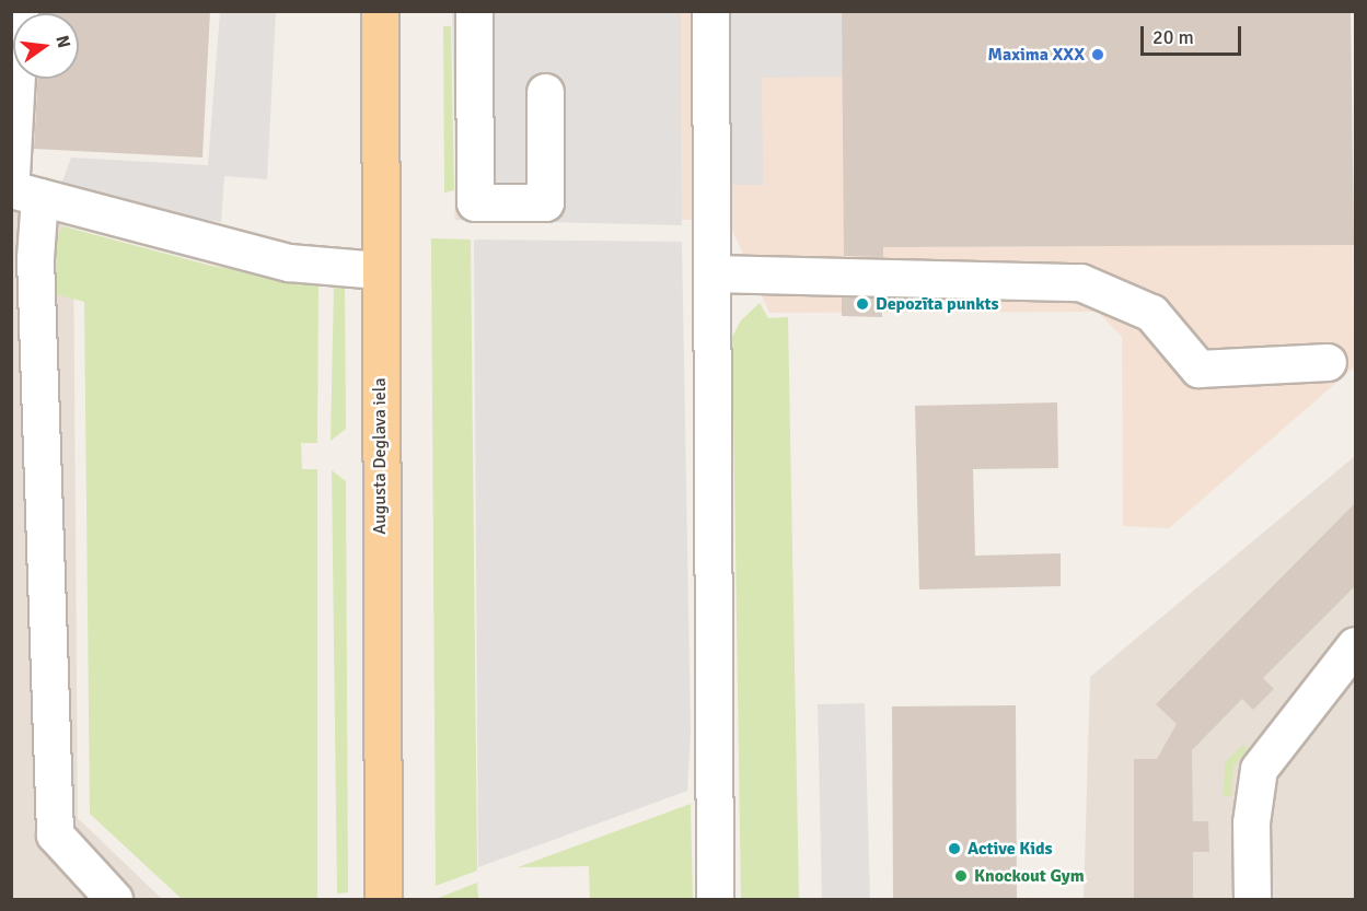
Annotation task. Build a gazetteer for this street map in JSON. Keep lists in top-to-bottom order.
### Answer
{
  "streets": {
    "main road": ["Augusta Deglava iela"]
  },
  "places": [
    "Maxima XXX",
    "Depozīta punkts",
    "Active Kids",
    "Knockout Gym"
  ],
  "scale_bar": "20 m",
  "north": "right"
}
